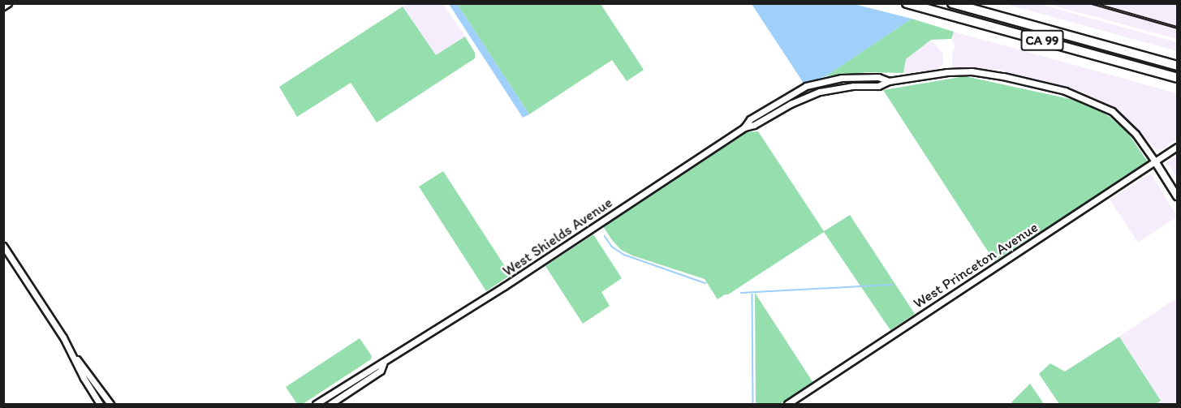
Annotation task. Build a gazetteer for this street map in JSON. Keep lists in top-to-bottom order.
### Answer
{
  "streets": {
    "highway": ["CA 99"],
    "street": ["West Shields Avenue", "West Princeton Avenue"]
  },
  "crossings": [
    ["West Shields Avenue", "West Princeton Avenue"]
  ]
}
